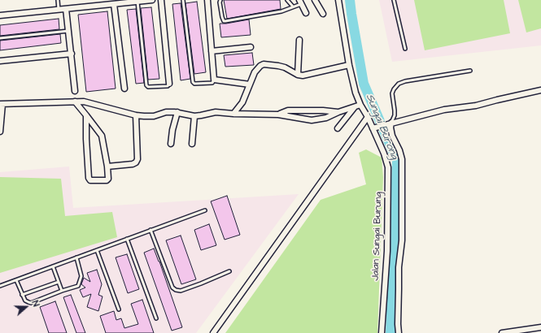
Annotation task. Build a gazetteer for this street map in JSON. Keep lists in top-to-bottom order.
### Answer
{
  "streets": {
    "street": ["Jalan Sungai Burung"]
  },
  "water": ["Sungai Burong"],
  "north": "right"
}
